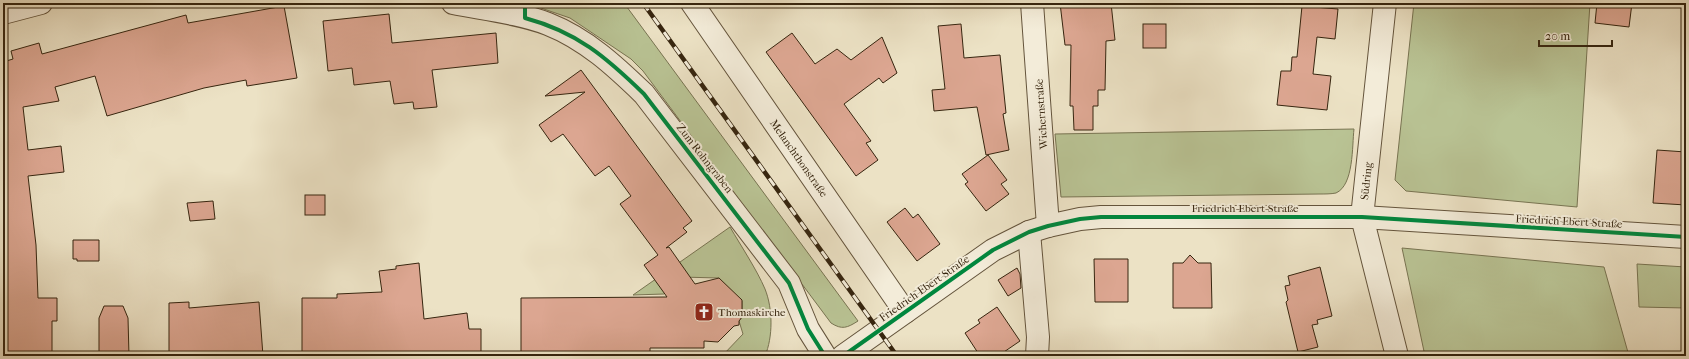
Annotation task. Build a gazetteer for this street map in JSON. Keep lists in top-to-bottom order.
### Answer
{
  "streets": {
    "street": [
      "Wichernstraße",
      "Zum Rohngraben",
      "Melanchthonstraße",
      "Südring",
      "Friedrich-Ebert-Straße"
    ]
  },
  "crossings": [
    ["Wichernstraße", "Friedrich-Ebert-Straße"],
    ["Melanchthonstraße", "Friedrich-Ebert-Straße"],
    ["Südring", "Friedrich-Ebert-Straße"]
  ],
  "places": {
    "church": ["Thomaskirche"]
  },
  "scale_bar": "20 m"
}
